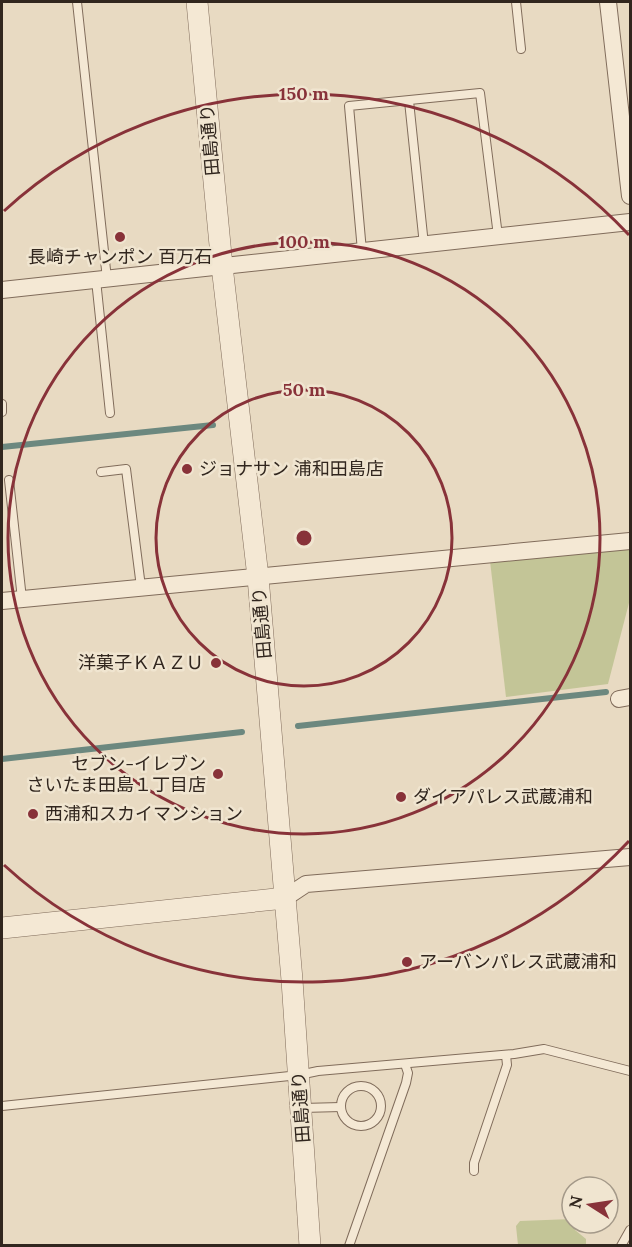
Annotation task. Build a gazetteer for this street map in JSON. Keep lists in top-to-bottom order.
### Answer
{
  "streets": {
    "street": ["田島通り"]
  },
  "places": [
    "長崎チャンポン 百万石",
    "ジョナサン 浦和田島店",
    "洋菓子ＫＡＺＵ",
    "セブン-イレブン さいたま田島１丁目店",
    "ダイアパレス武蔵浦和",
    "西浦和スカイマンション",
    "アーバンパレス武蔵浦和"
  ],
  "north": "left",
  "rings": ["150 m", "100 m", "50 m"]
}
